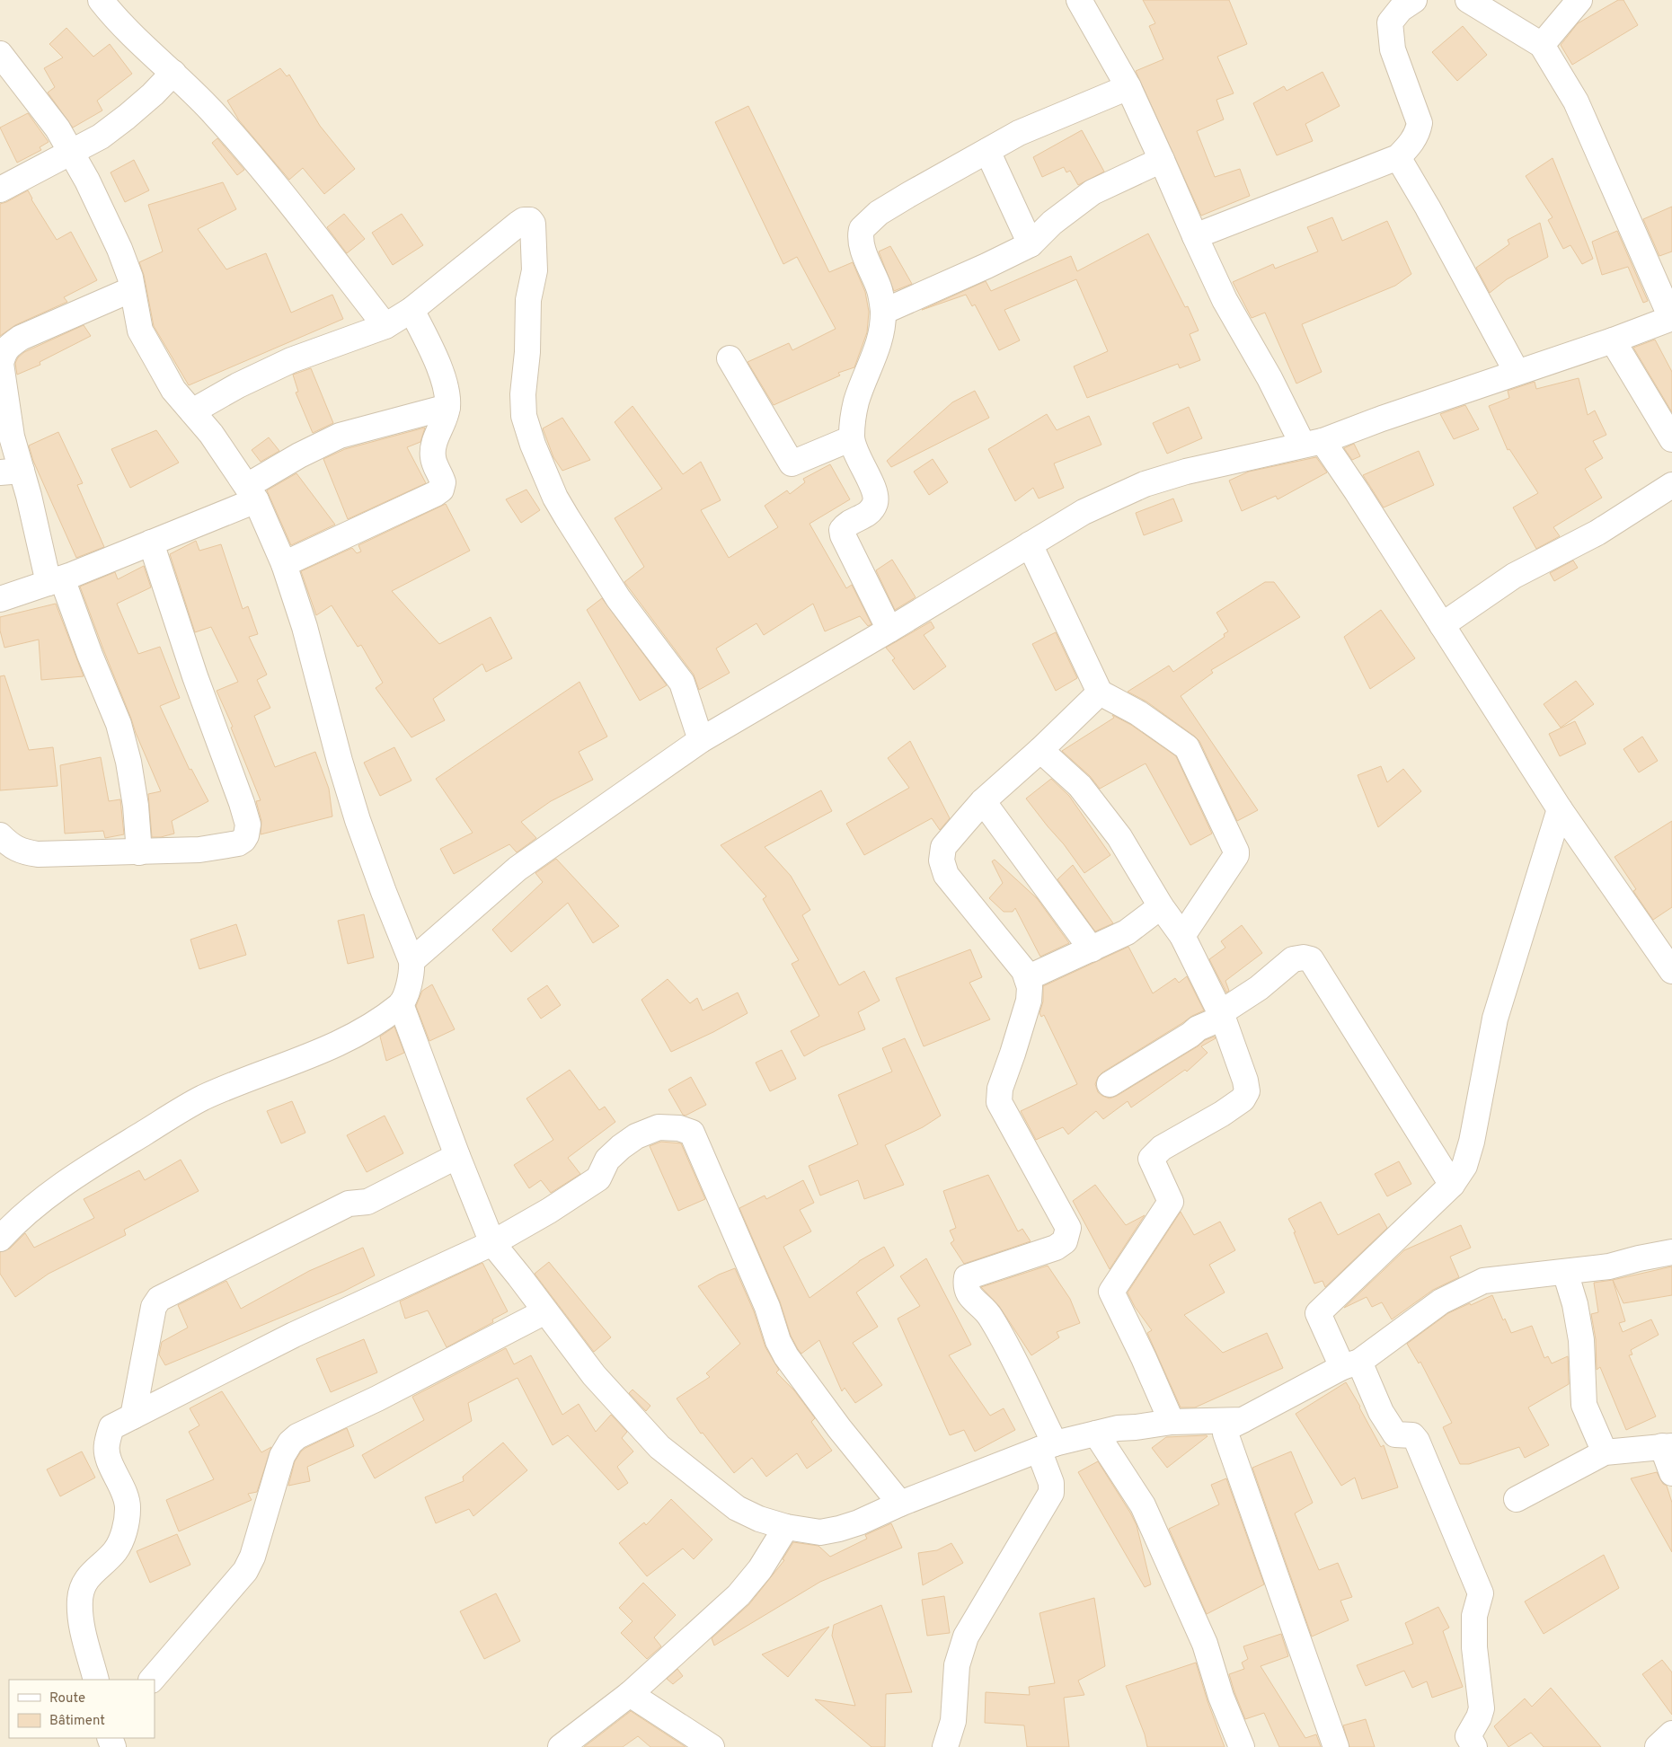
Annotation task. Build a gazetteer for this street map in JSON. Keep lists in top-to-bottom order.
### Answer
{
  "legend": ["Route", "Bâtiment"]
}
